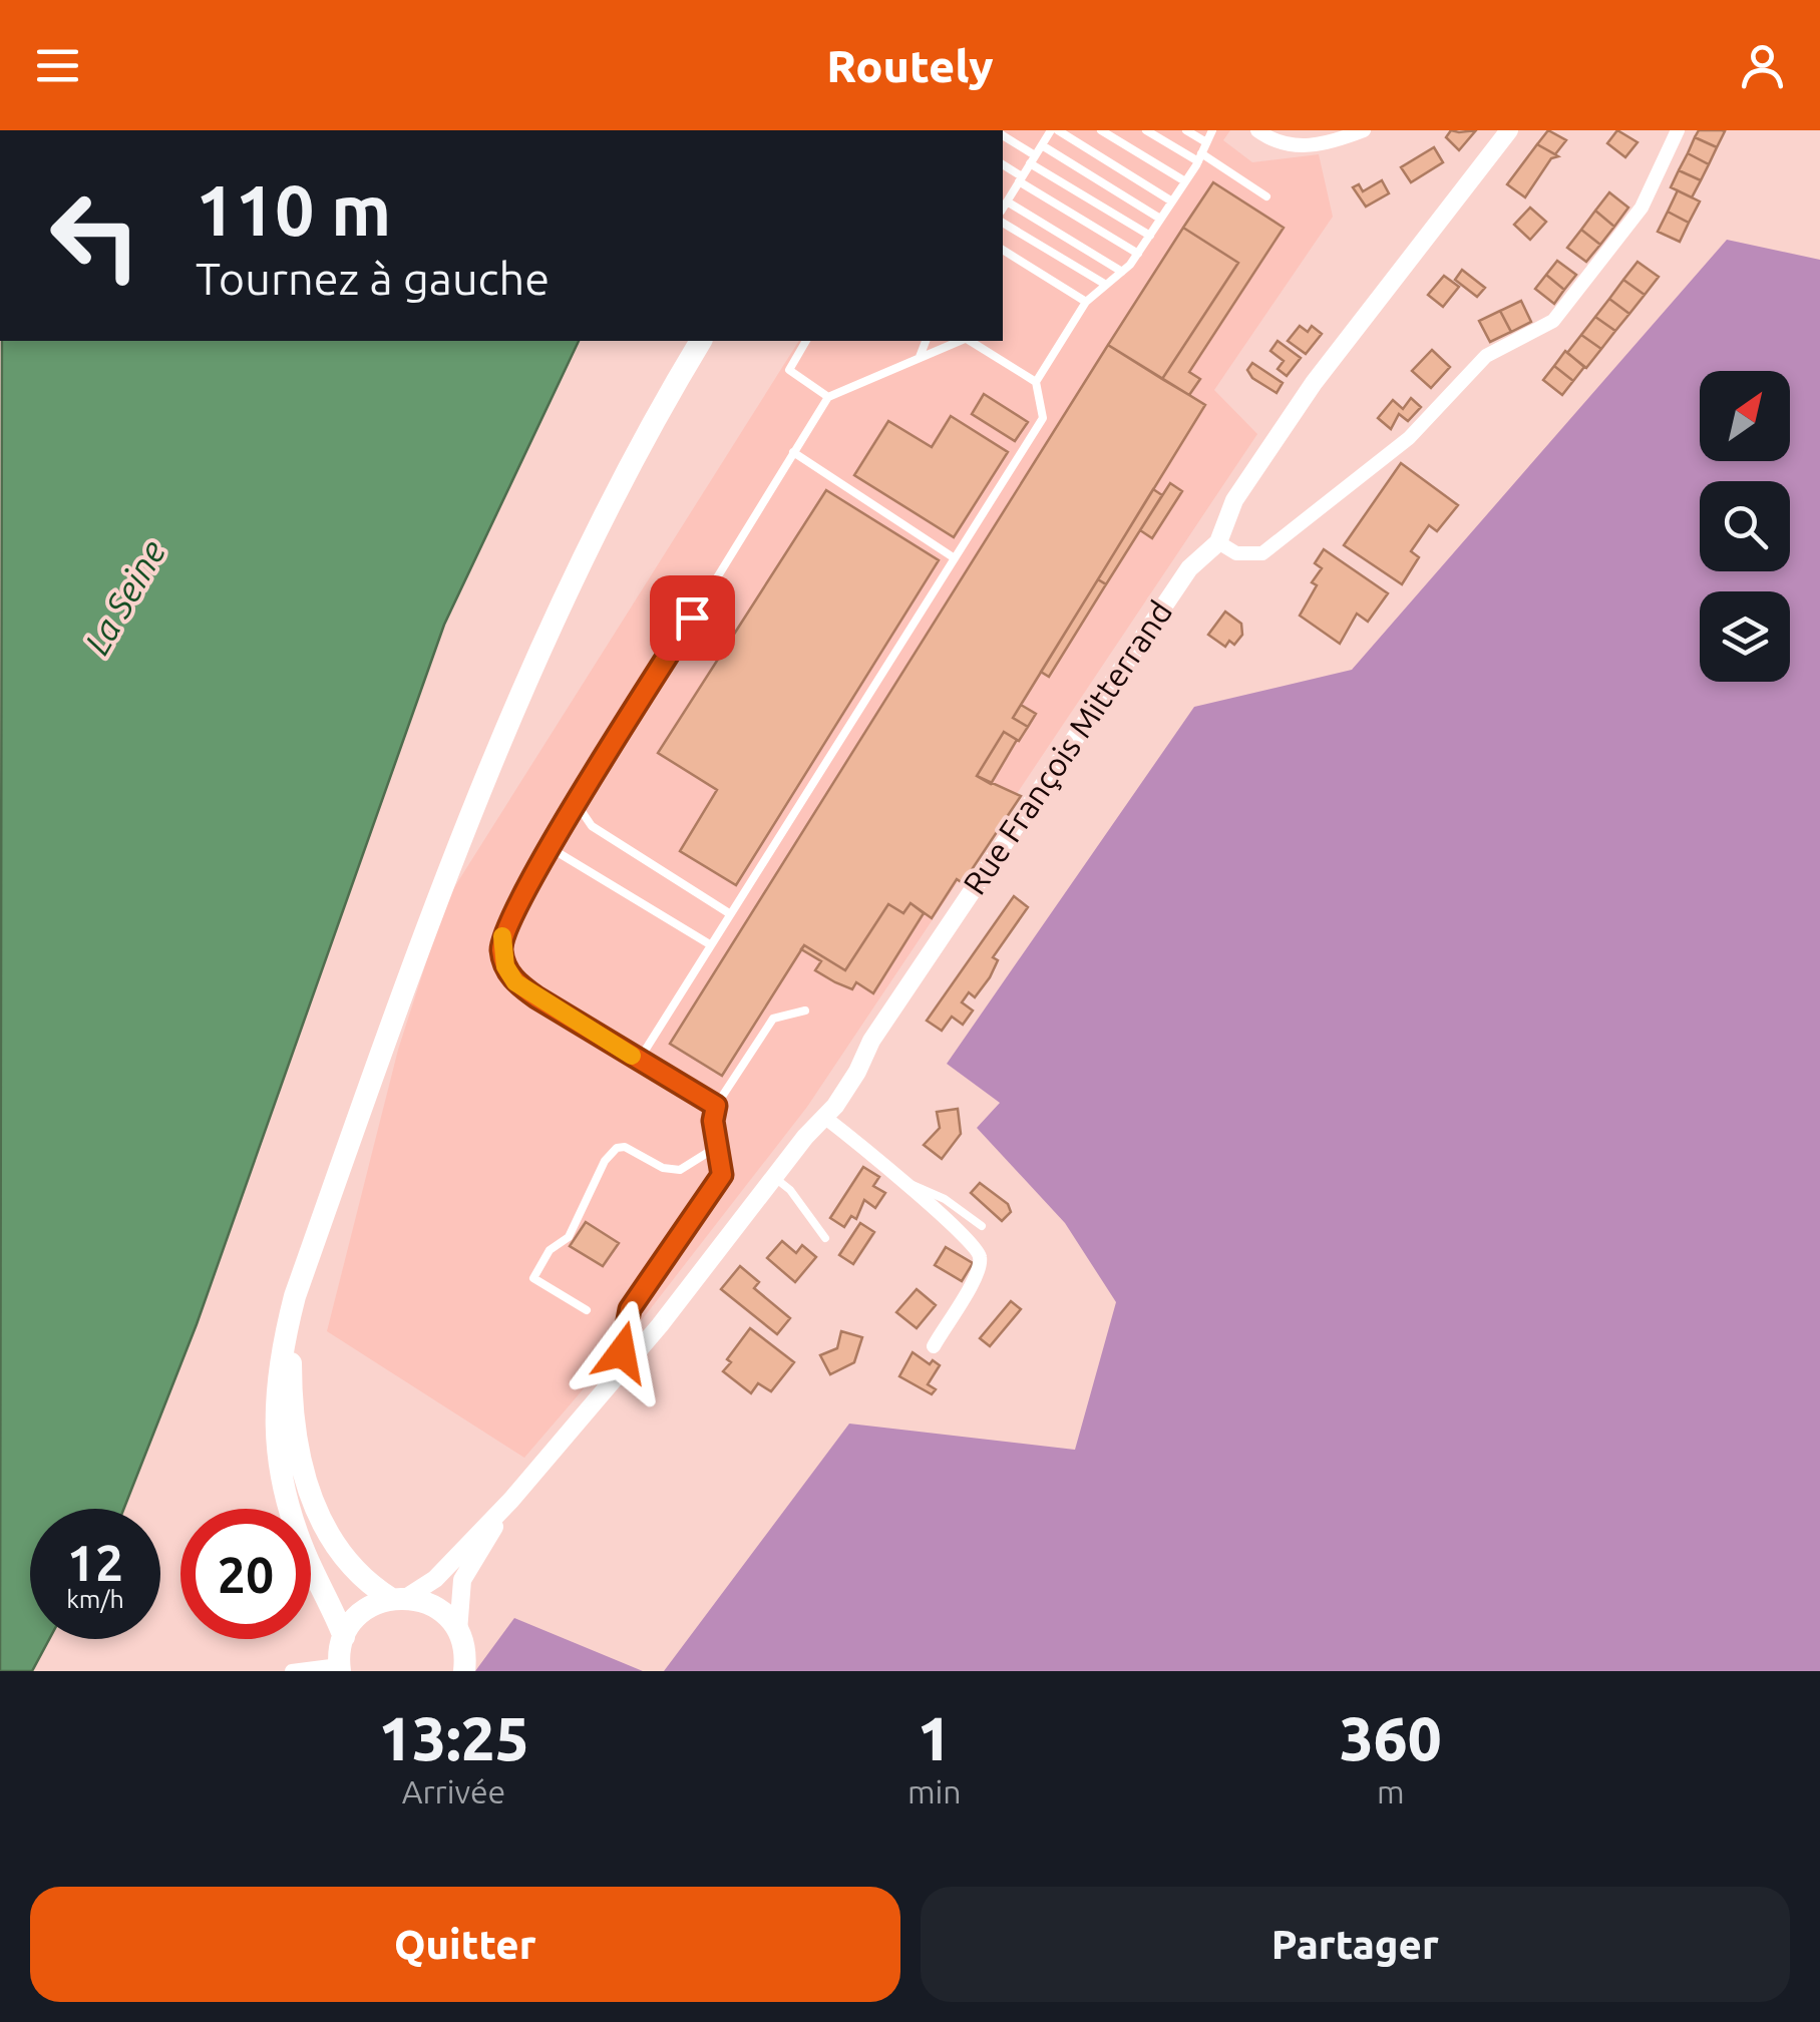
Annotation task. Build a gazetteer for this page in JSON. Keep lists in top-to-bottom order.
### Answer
{
  "streets": {
    "street": ["Rue François Mitterrand"]
  },
  "water": ["La Seine"],
  "north": "top right",
  "page": {
    "header": "Routely",
    "turn": ["110 m", "Tournez à gauche"],
    "speed": "12 km/h",
    "limit": "20",
    "eta": [
      "13:25",
      "Arrivée",
      "1",
      "min",
      "360",
      "m"
    ],
    "buttons": ["Quitter", "Partager"]
  }
}
